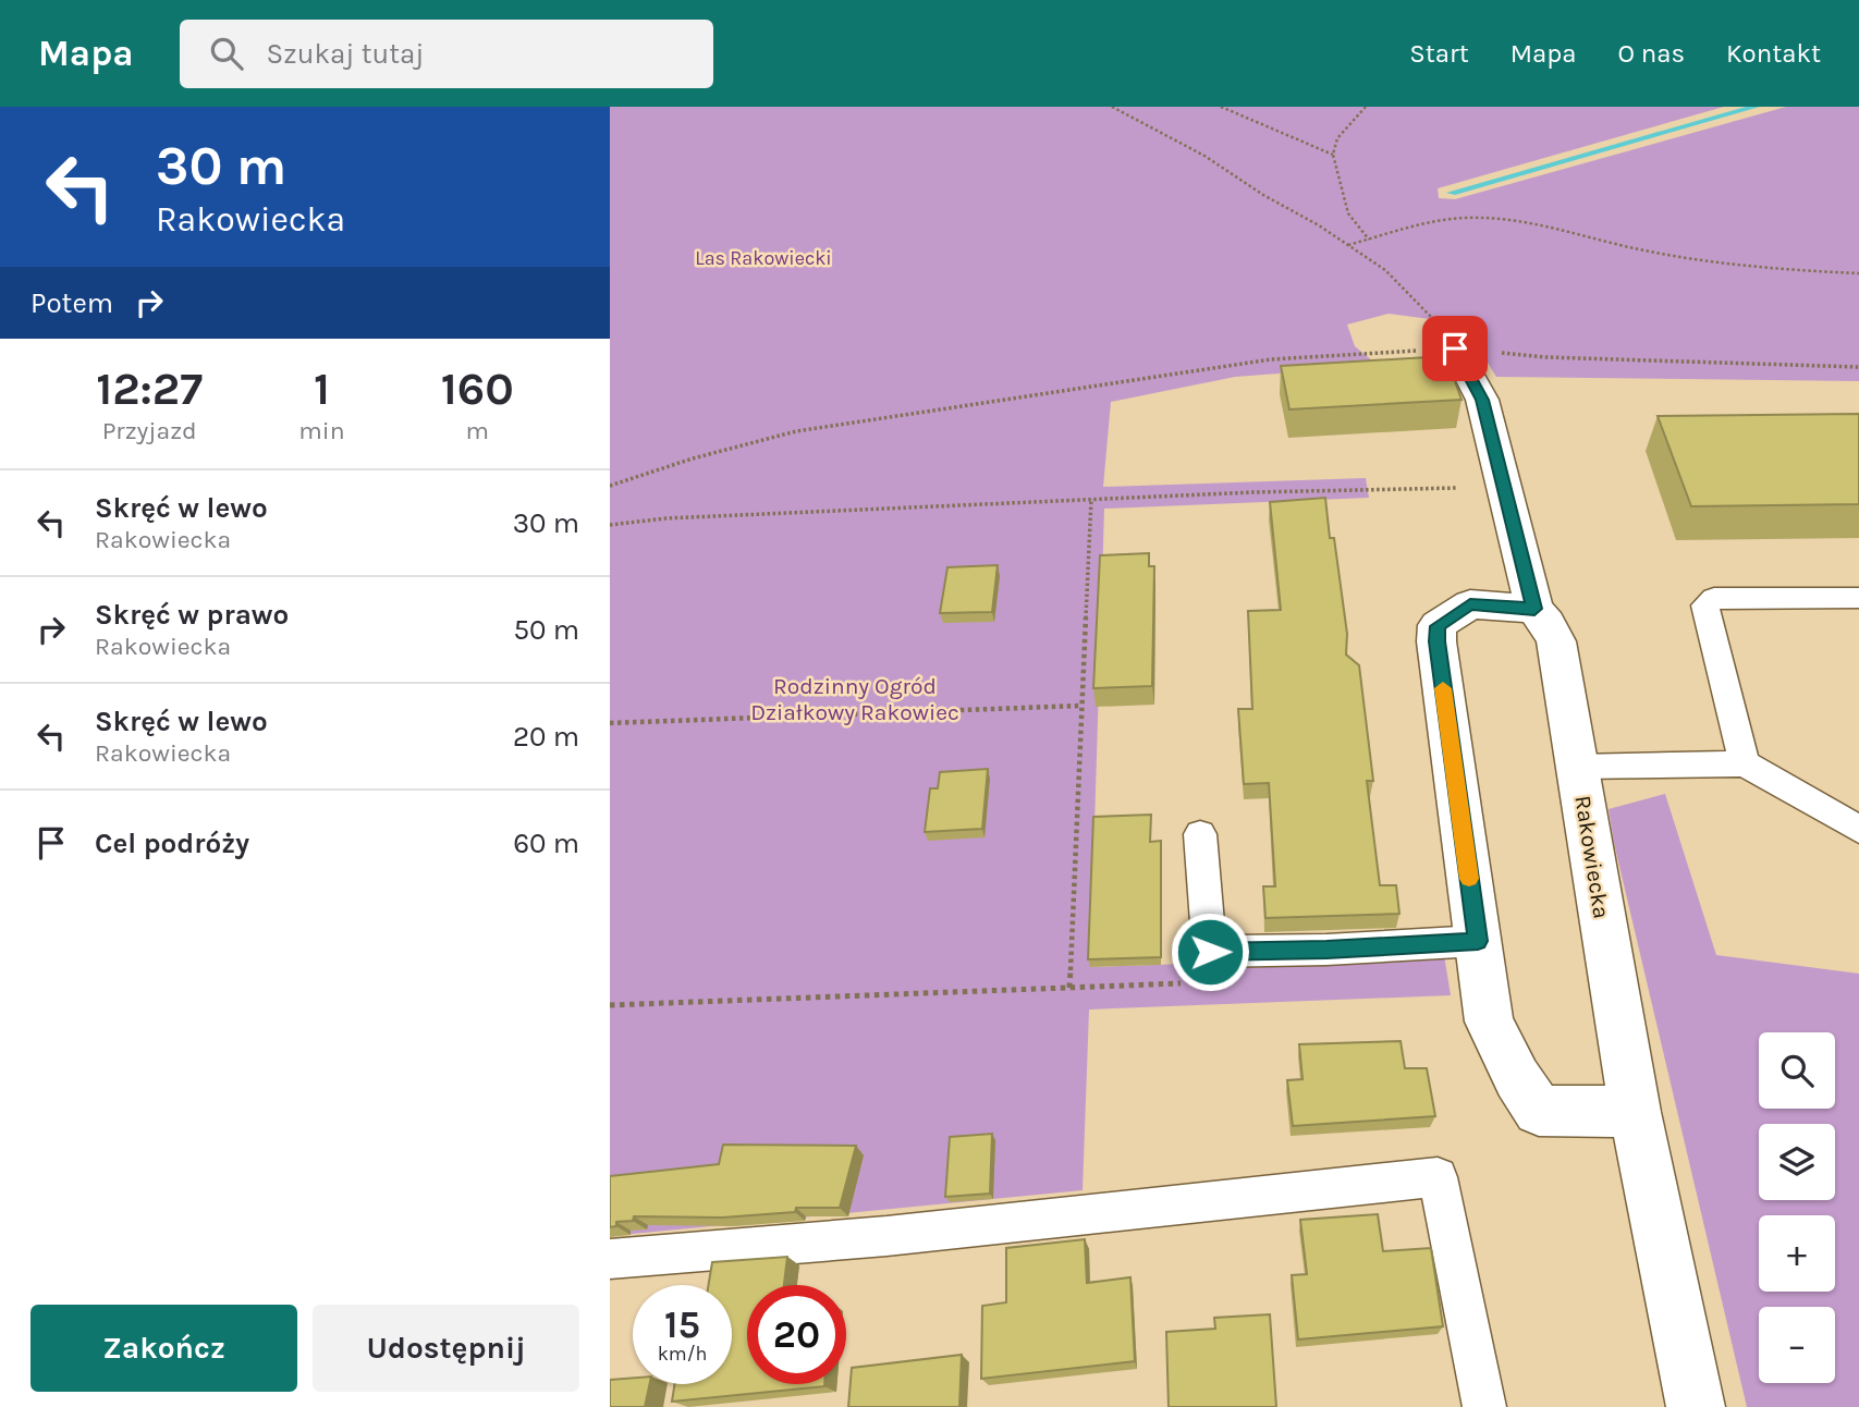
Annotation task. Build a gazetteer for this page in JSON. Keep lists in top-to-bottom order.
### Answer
{
  "streets": {
    "street": ["Rakowiecka"]
  },
  "parks": ["Las Rakowiecki", "Rodzinny Ogród Działkowy Rakowiec"],
  "page": {
    "header": "Mapa",
    "search": "Szukaj tutaj",
    "nav": [
      "Start",
      "Mapa",
      "O nas",
      "Kontakt"
    ],
    "turn": ["30 m", "Rakowiecka"],
    "then": "Potem",
    "eta": [
      "12:27",
      "Przyjazd",
      "1",
      "min",
      "160",
      "m"
    ],
    "list": [
      {
        "name": "Skręć w lewo",
        "note": "Rakowiecka",
        "value": "30 m"
      },
      {
        "name": "Skręć w prawo",
        "note": "Rakowiecka",
        "value": "50 m"
      },
      {
        "name": "Skręć w lewo",
        "note": "Rakowiecka",
        "value": "20 m"
      },
      {
        "name": "Cel podróży",
        "value": "60 m"
      }
    ],
    "map_buttons": ["+", "−"],
    "speed": "15 km/h",
    "limit": "20",
    "buttons": ["Zakończ", "Udostępnij"]
  }
}
